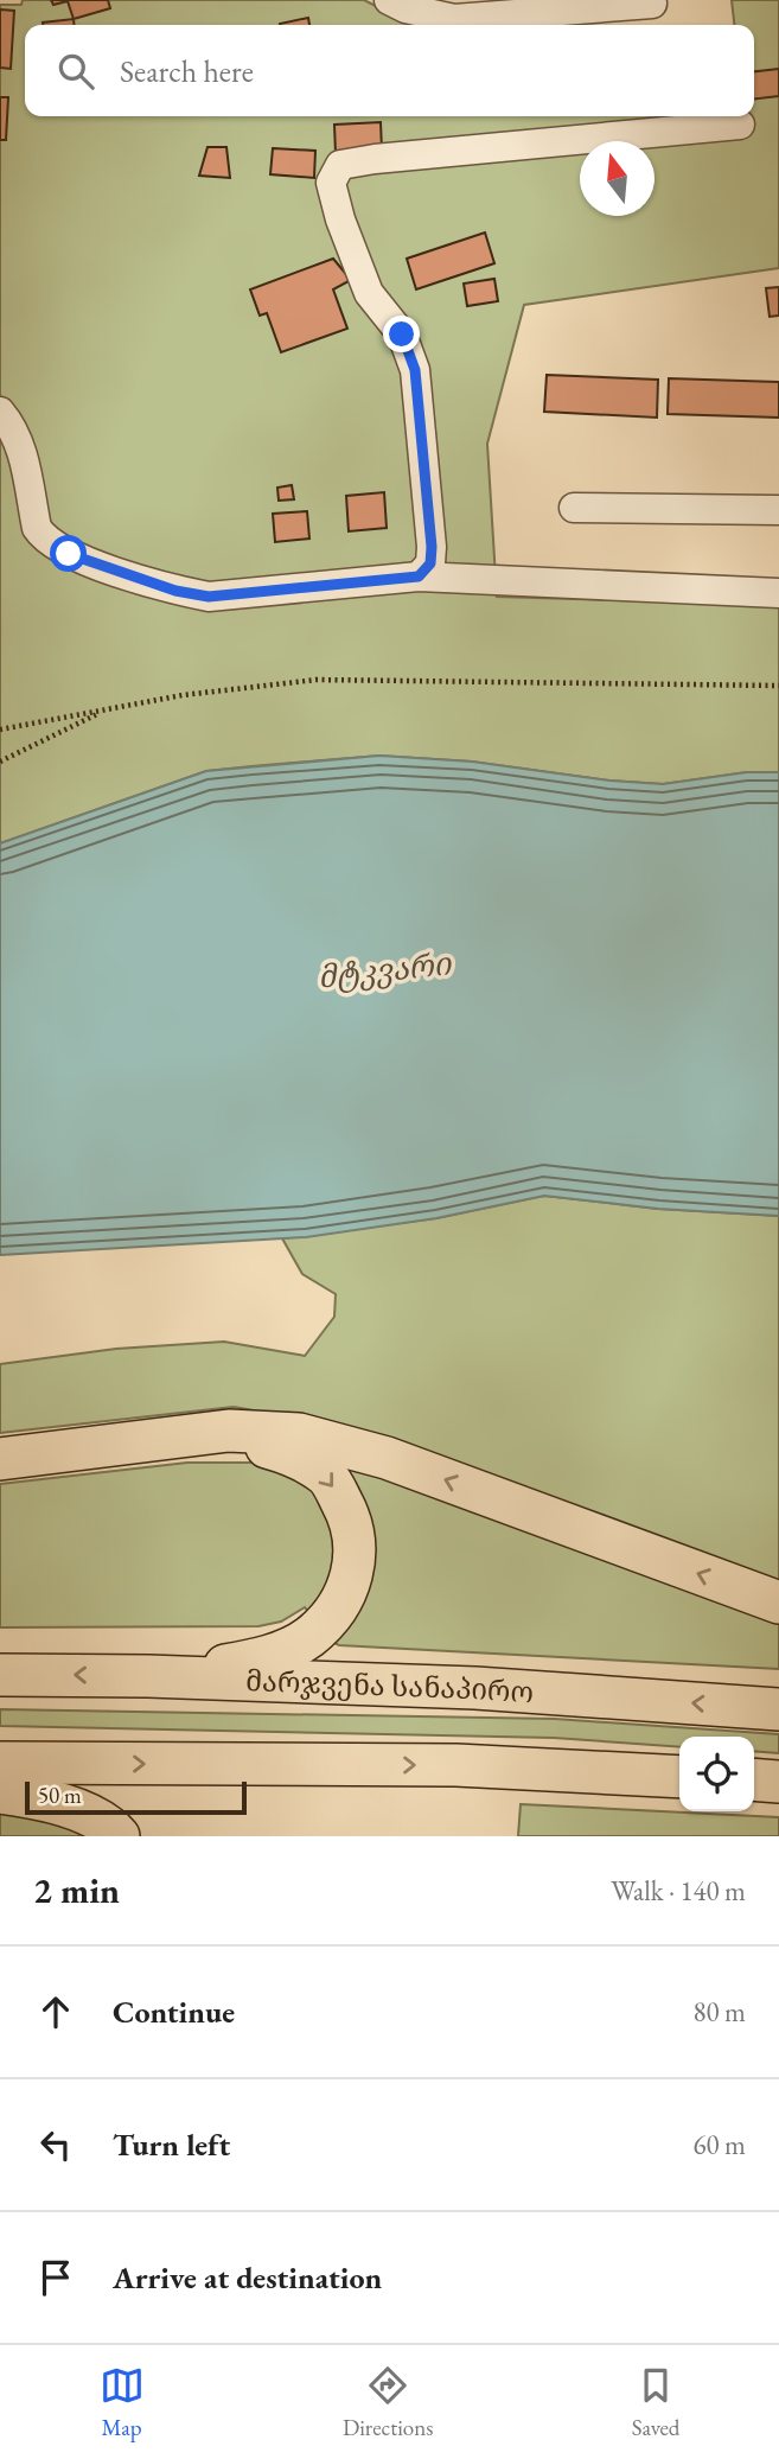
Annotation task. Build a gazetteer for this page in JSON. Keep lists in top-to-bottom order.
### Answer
{
  "streets": {
    "highway": ["მარჯვენა სანაპირო"]
  },
  "water": ["მტკვარი"],
  "scale_bar": "50 m",
  "north": "top",
  "page": {
    "search": "Search here",
    "scale": "50 m",
    "heading": ["2 min", "Walk · 140 m"],
    "list": [
      ["Continue", "80 m"],
      ["Turn left", "60 m"],
      "Arrive at destination"
    ],
    "nav": ["Map", "Directions", "Saved"]
  }
}
